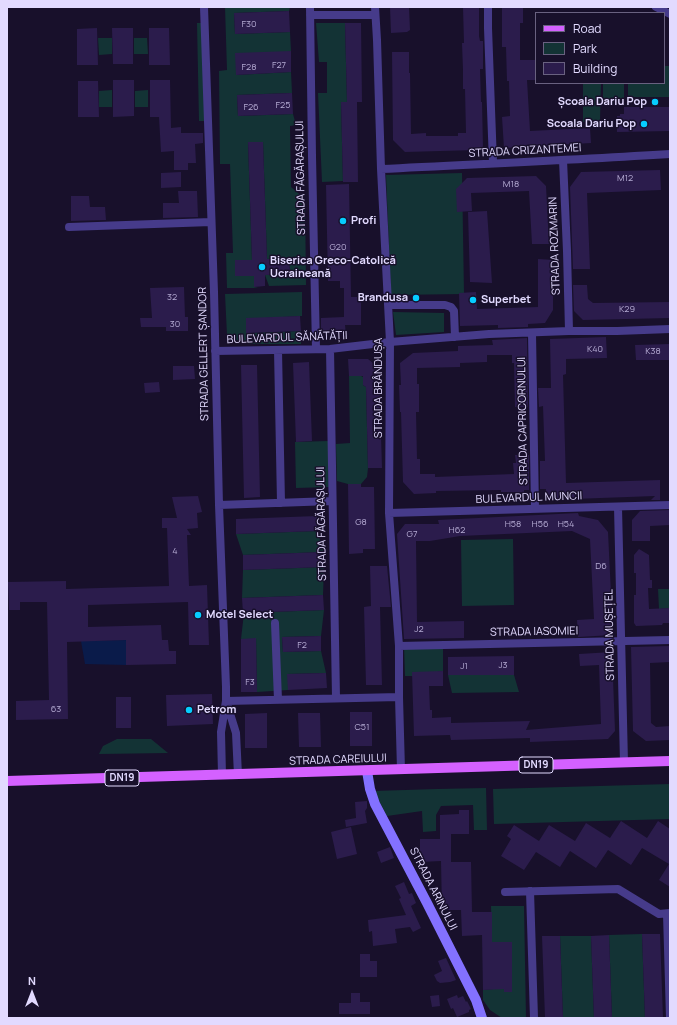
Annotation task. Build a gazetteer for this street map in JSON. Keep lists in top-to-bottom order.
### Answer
{
  "streets": {
    "main road": ["STRADA CAREIULUI", "DN19"],
    "street": [
      "STRADA CRIZANTEMEI",
      "STRADA FĂGĂRAȘULUI",
      "STRADA ROZMARIN",
      "BULEVARDUL SĂNĂTĂȚII",
      "STRADA GELLERT ȘANDOR",
      "STRADA BRÂNDUȘA",
      "STRADA CAPRICORNULUI",
      "BULEVARDUL MUNCII",
      "STRADA IASOMIEI",
      "STRADA MUȘEȚEL",
      "STRADA ARINULUI"
    ]
  },
  "crossings": [
    ["STRADA CRIZANTEMEI", "STRADA ROZMARIN"],
    ["STRADA CRIZANTEMEI", "STRADA BRÂNDUȘA"],
    ["STRADA FĂGĂRAȘULUI", "BULEVARDUL SĂNĂTĂȚII"],
    ["STRADA ROZMARIN", "BULEVARDUL SĂNĂTĂȚII"],
    ["BULEVARDUL SĂNĂTĂȚII", "STRADA GELLERT ȘANDOR"],
    ["BULEVARDUL SĂNĂTĂȚII", "STRADA BRÂNDUȘA"],
    ["BULEVARDUL SĂNĂTĂȚII", "STRADA CAPRICORNULUI"],
    ["STRADA GELLERT ȘANDOR", "STRADA CAREIULUI"],
    ["STRADA BRÂNDUȘA", "BULEVARDUL MUNCII"],
    ["STRADA BRÂNDUȘA", "STRADA IASOMIEI"],
    ["STRADA BRÂNDUȘA", "STRADA CAREIULUI"],
    ["STRADA CAPRICORNULUI", "BULEVARDUL MUNCII"],
    ["BULEVARDUL MUNCII", "STRADA MUȘEȚEL"],
    ["STRADA IASOMIEI", "STRADA MUȘEȚEL"],
    ["STRADA MUȘEȚEL", "STRADA CAREIULUI"],
    ["STRADA CAREIULUI", "STRADA ARINULUI"]
  ],
  "places": [
    "Școala Dariu Pop",
    "Scoala Dariu Pop",
    "Profi",
    "Biserica Greco-Catolică Ucraineană",
    "Brandusa",
    "Superbet",
    "Motel Select",
    "Petrom"
  ],
  "house_numbers": [
    "F30",
    "F27",
    "F28",
    "F25",
    "F26",
    "M12",
    "M18",
    "G20",
    "32",
    "K29",
    "30",
    "K40",
    "K38",
    "G8",
    "H58",
    "H56",
    "H54",
    "H62",
    "G7",
    "4",
    "D6",
    "J2",
    "F2",
    "J3",
    "J1",
    "F3",
    "63",
    "C51"
  ],
  "legend": ["Road", "Park", "Building"],
  "north": "top"
}
